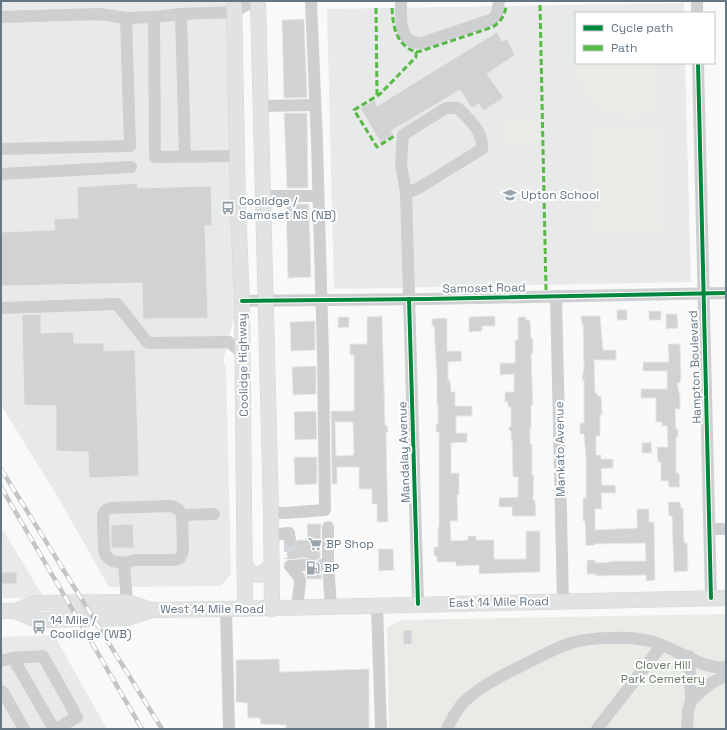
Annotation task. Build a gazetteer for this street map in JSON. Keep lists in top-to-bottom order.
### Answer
{
  "streets": {
    "main road": ["Coolidge Highway", "East 14 Mile Road", "West 14 Mile Road"],
    "street": [
      "Samoset Road",
      "Hampton Boulevard",
      "Mankato Avenue",
      "Mandalay Avenue"
    ]
  },
  "crossings": [
    ["Samoset Road", "Coolidge Highway"],
    ["Samoset Road", "Hampton Boulevard"],
    ["Samoset Road", "Mankato Avenue"],
    ["Samoset Road", "Mandalay Avenue"],
    ["Coolidge Highway", "East 14 Mile Road"],
    ["Coolidge Highway", "West 14 Mile Road"],
    ["Hampton Boulevard", "East 14 Mile Road"],
    ["Mankato Avenue", "East 14 Mile Road"],
    ["Mandalay Avenue", "East 14 Mile Road"],
    ["East 14 Mile Road", "West 14 Mile Road"]
  ],
  "parks": ["Clover Hill Park Cemetery"],
  "places": {
    "school or university": ["Upton School"],
    "bus stop": ["Coolidge / Samoset NS (NB)", "14 Mile / Coolidge (WB)"],
    "supermarket": ["BP Shop"],
    "fuel station": ["BP"]
  },
  "legend": ["Cycle path", "Path"]
}
